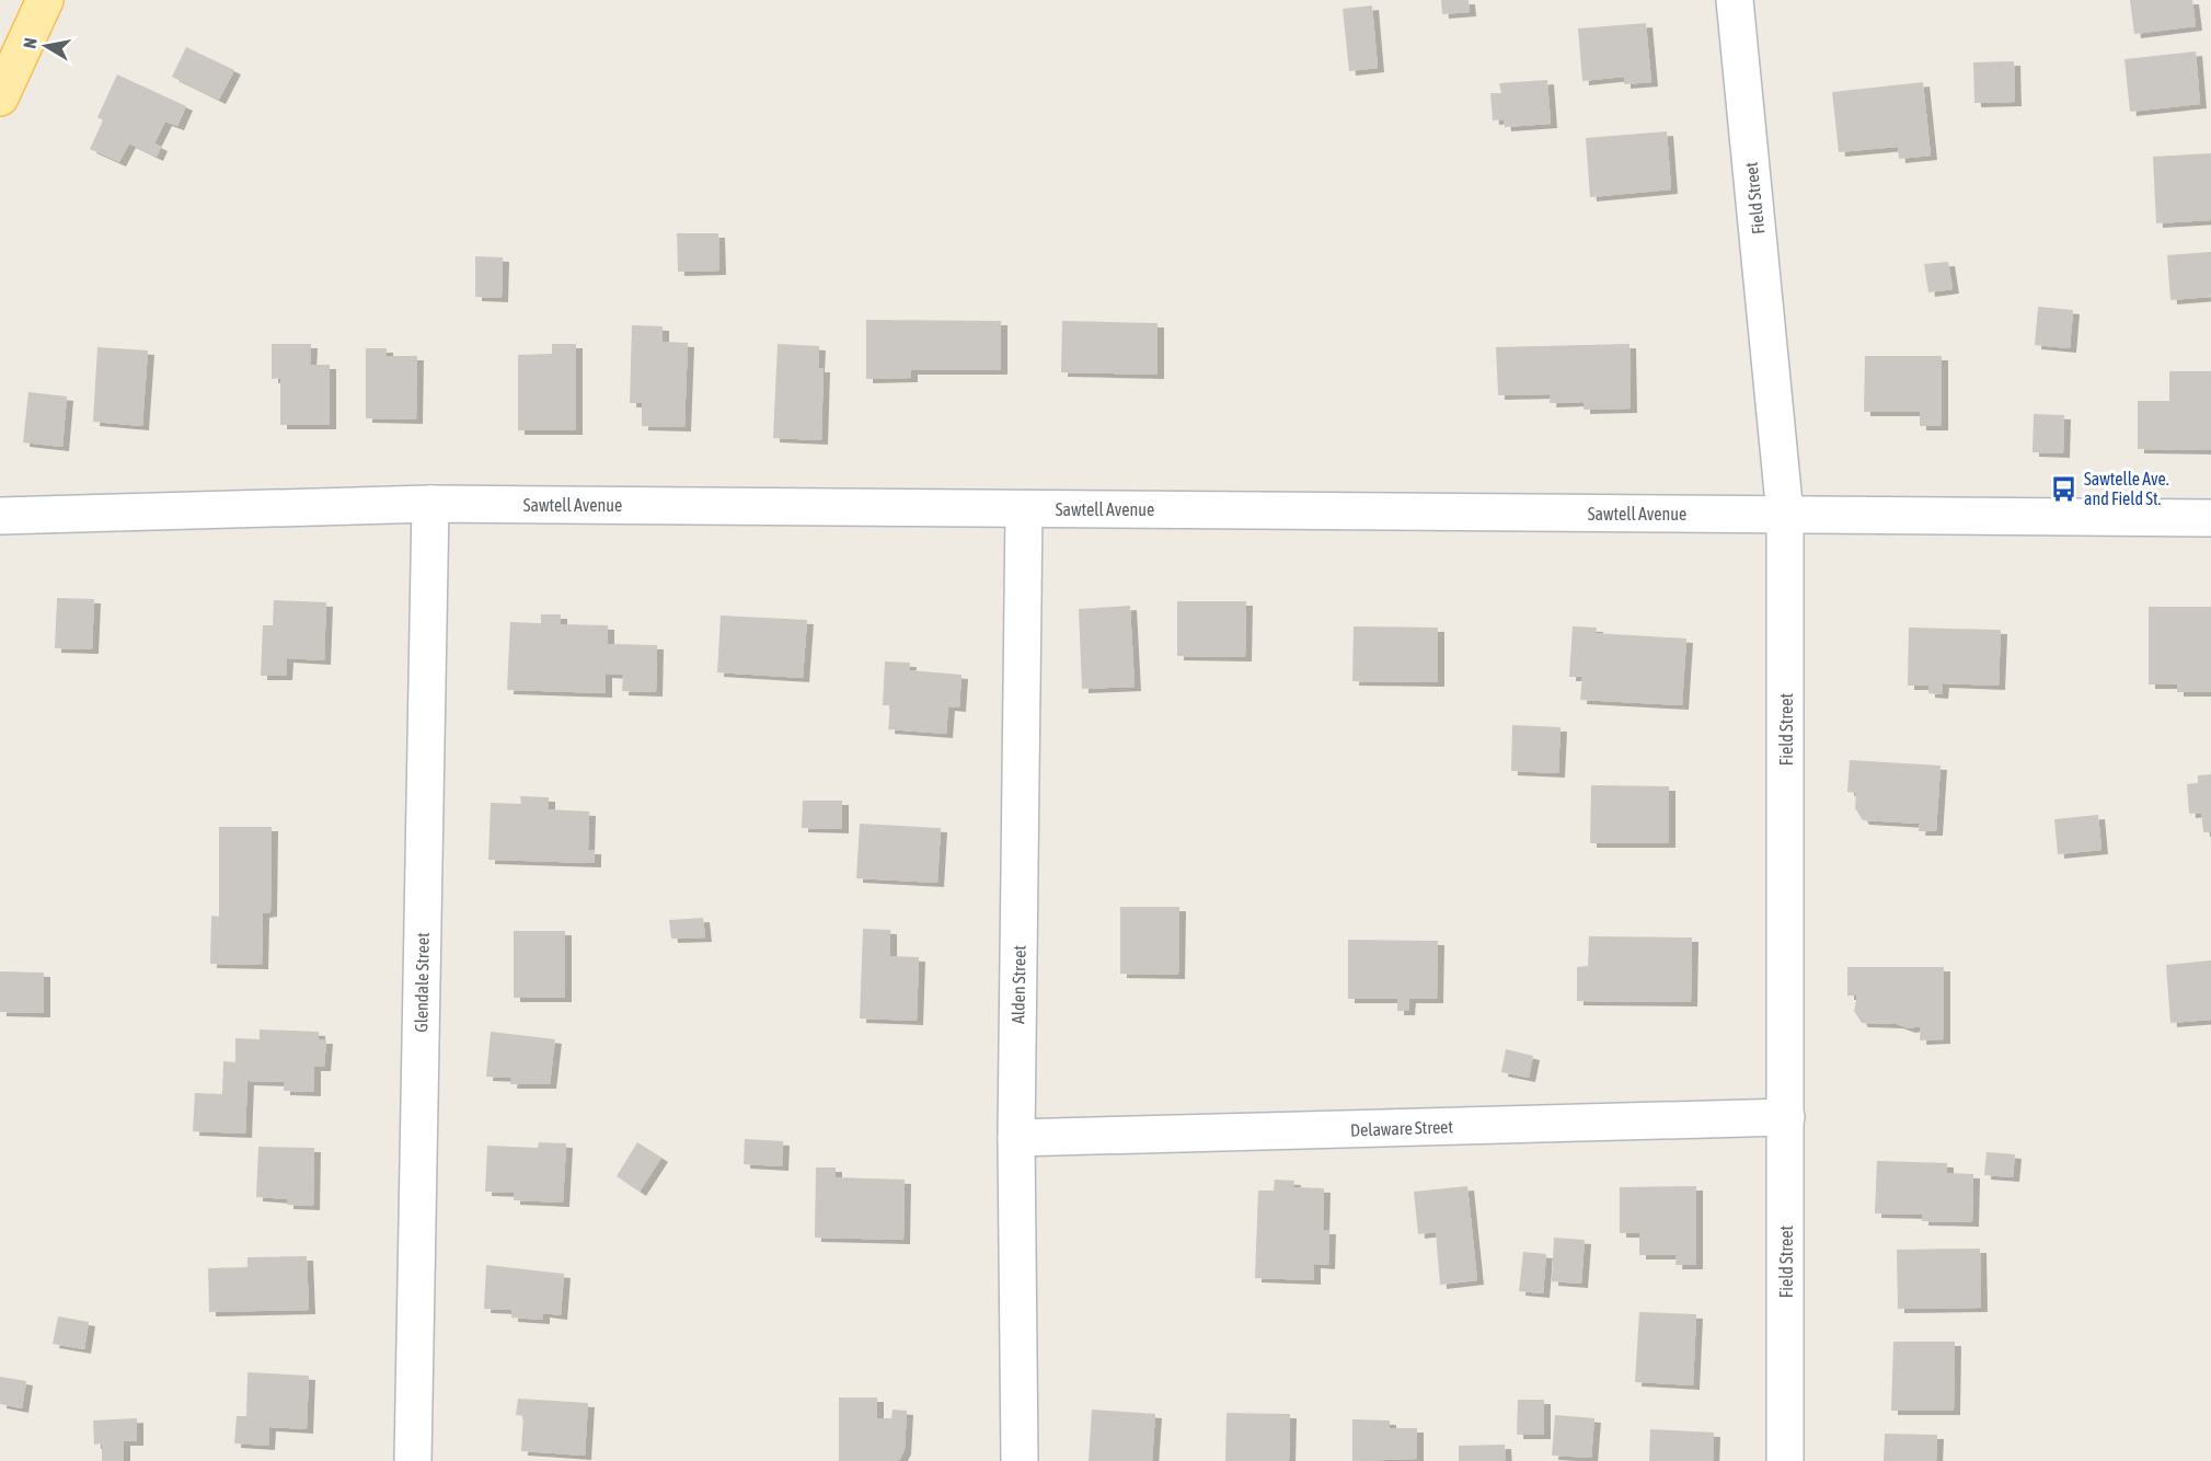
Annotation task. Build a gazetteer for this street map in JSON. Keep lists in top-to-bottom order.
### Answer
{
  "streets": {
    "street": [
      "Field Street",
      "Sawtell Avenue",
      "Glendale Street",
      "Alden Street",
      "Delaware Street"
    ]
  },
  "crossings": [
    ["Field Street", "Sawtell Avenue"],
    ["Field Street", "Delaware Street"],
    ["Sawtell Avenue", "Glendale Street"],
    ["Sawtell Avenue", "Alden Street"],
    ["Alden Street", "Delaware Street"]
  ],
  "places": {
    "bus stop": ["Sawtelle Ave. and Field St."]
  },
  "north": "left"
}
